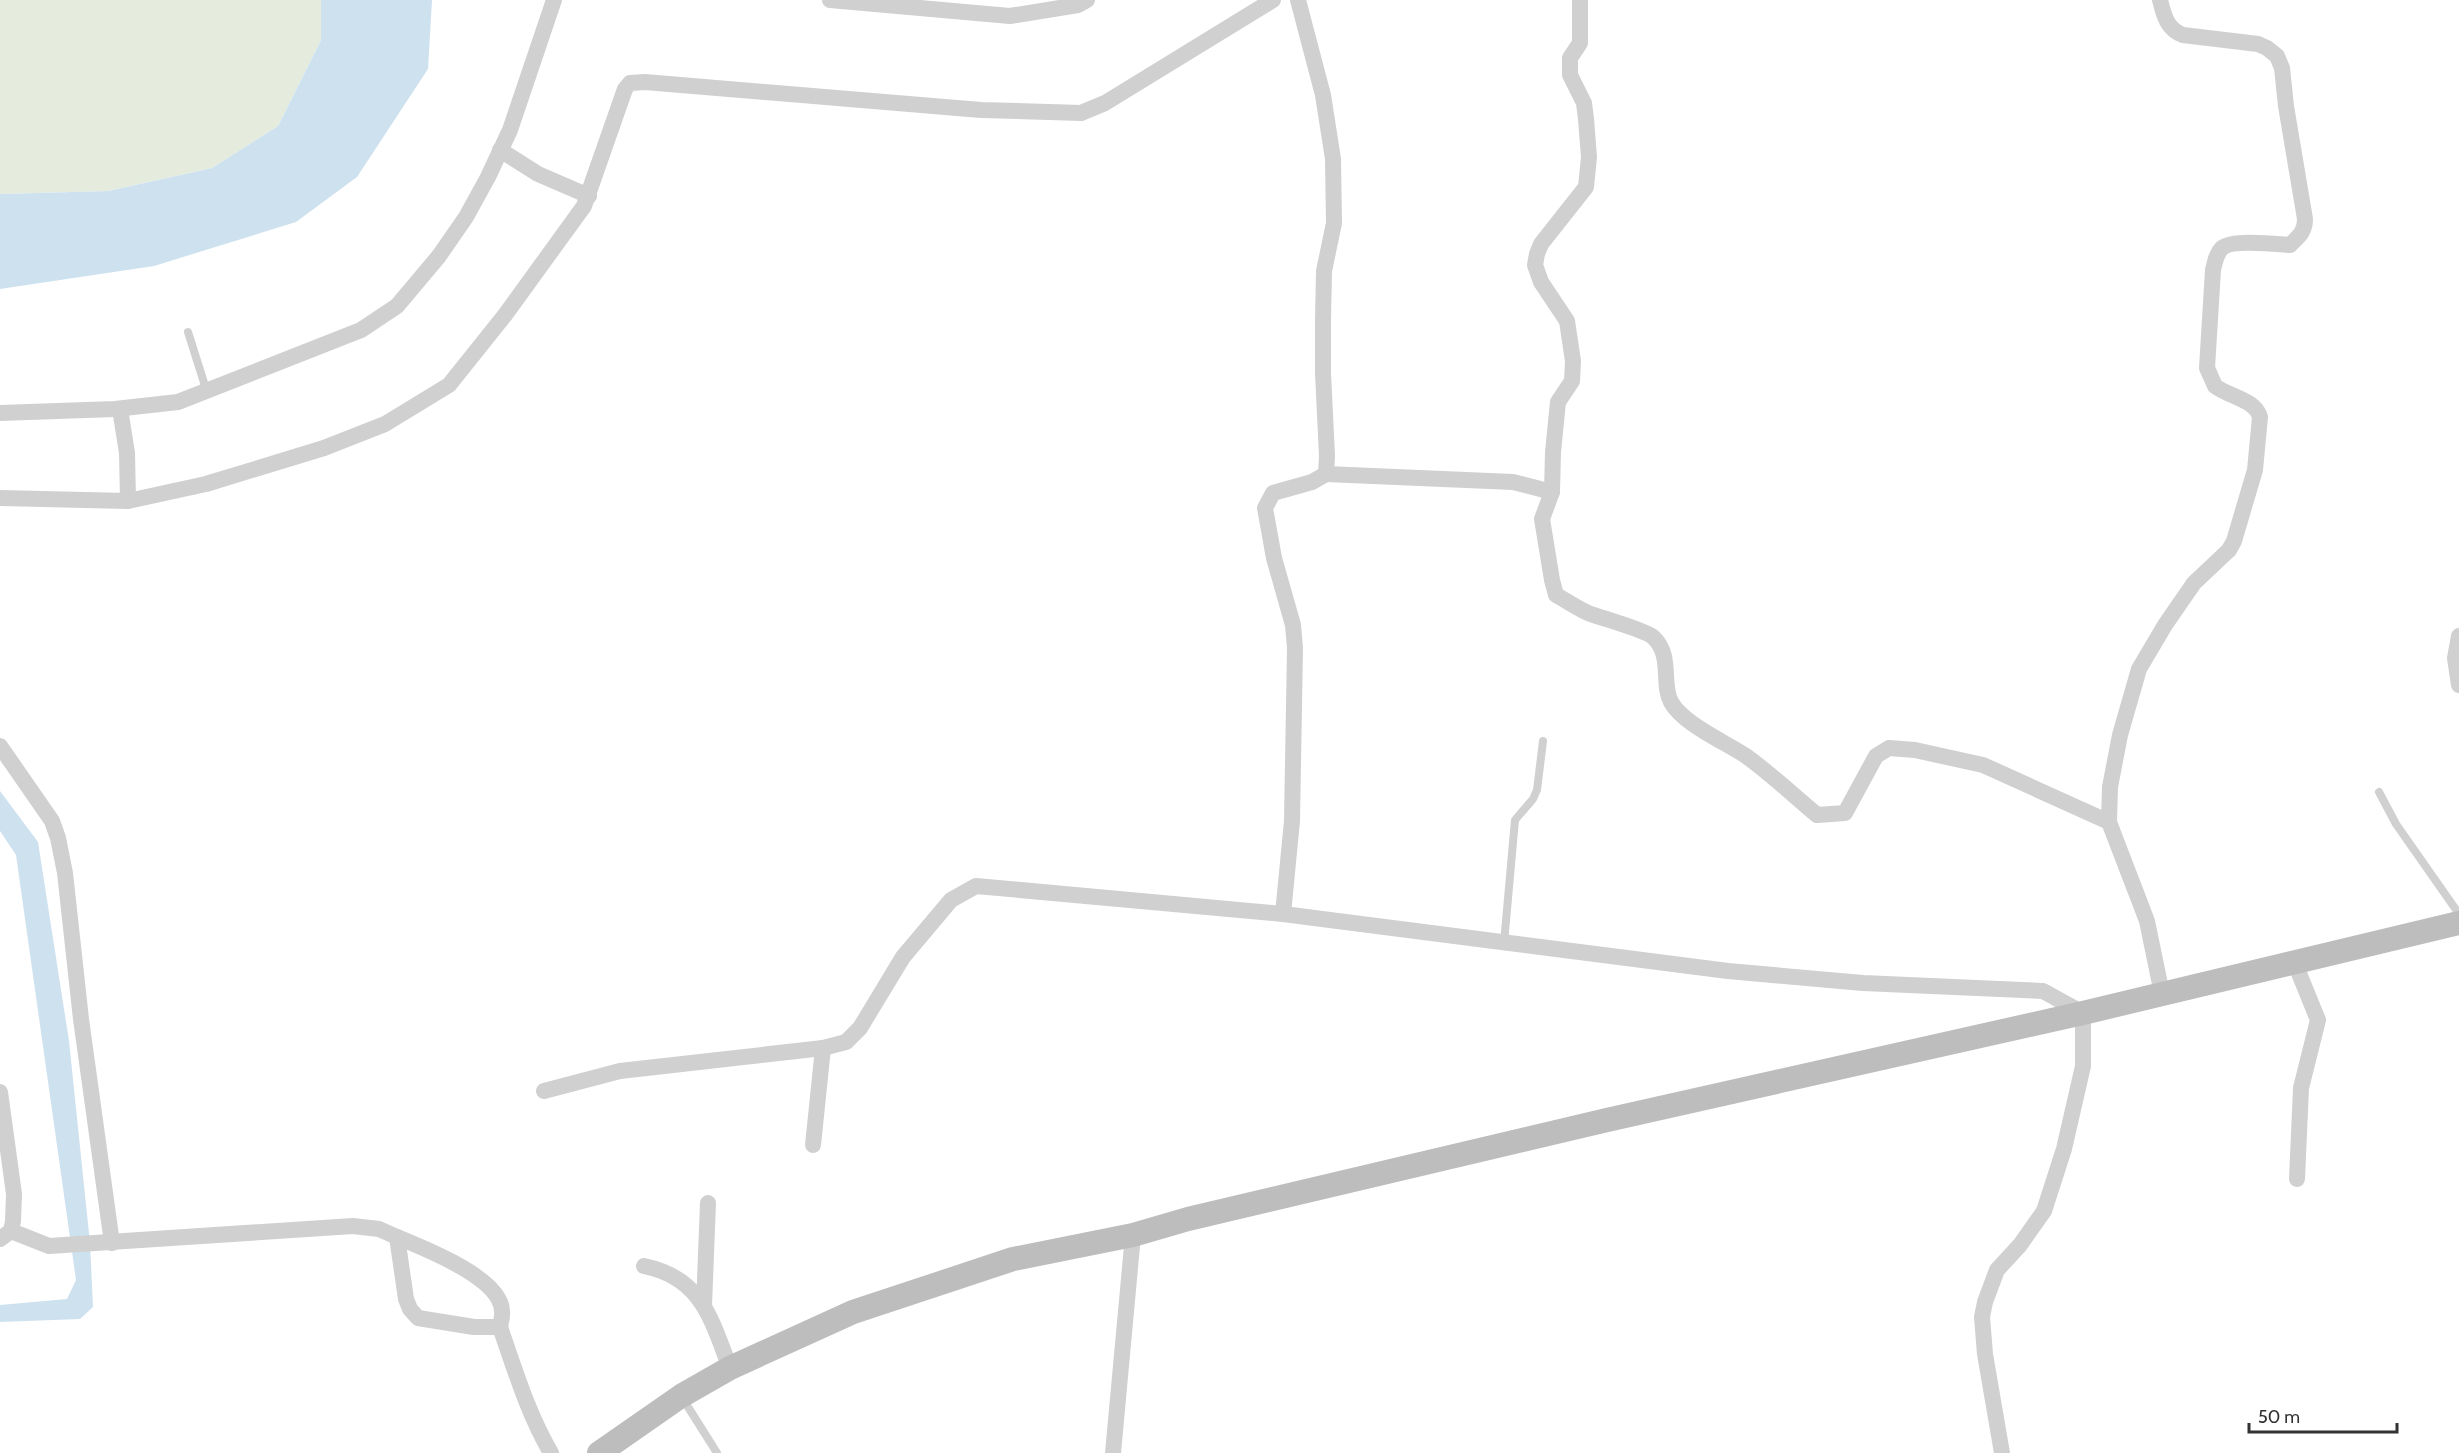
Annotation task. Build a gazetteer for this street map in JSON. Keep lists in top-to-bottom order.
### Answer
{
  "scale_bar": "50 m"
}
